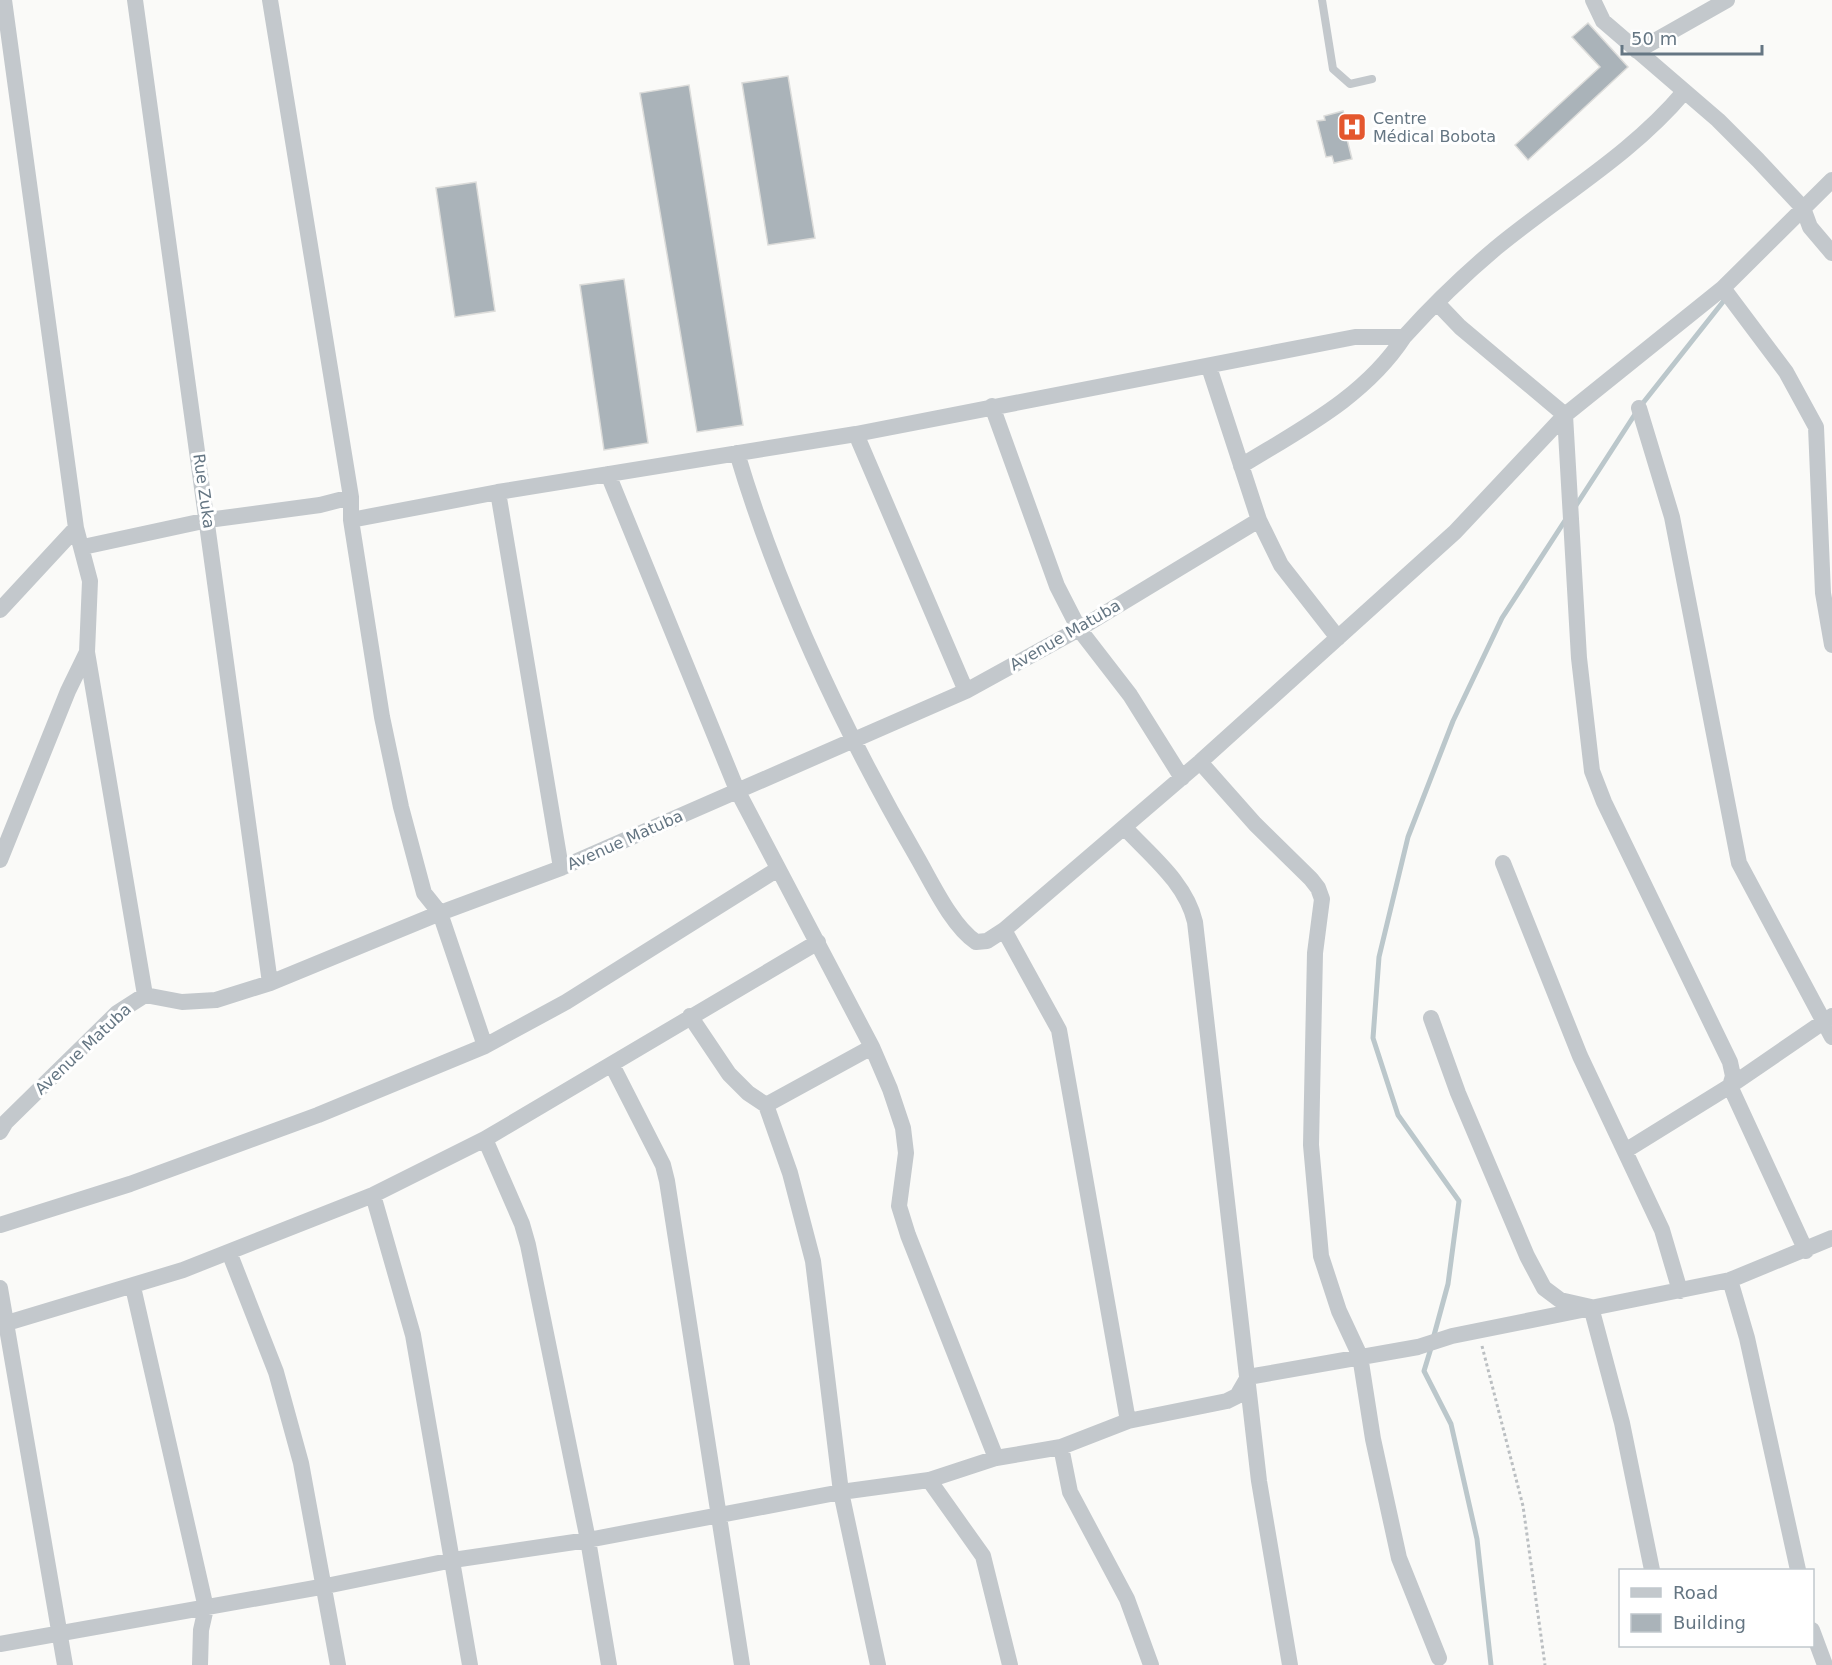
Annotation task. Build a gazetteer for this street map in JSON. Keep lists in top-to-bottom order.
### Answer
{
  "streets": {
    "street": ["Rue Zuka", "Avenue Matuba"]
  },
  "crossings": [
    ["Rue Zuka", "Avenue Matuba"]
  ],
  "places": {
    "hospital": ["Centre Médical Bobota"]
  },
  "legend": ["Road", "Building"],
  "scale_bar": "50 m"
}
